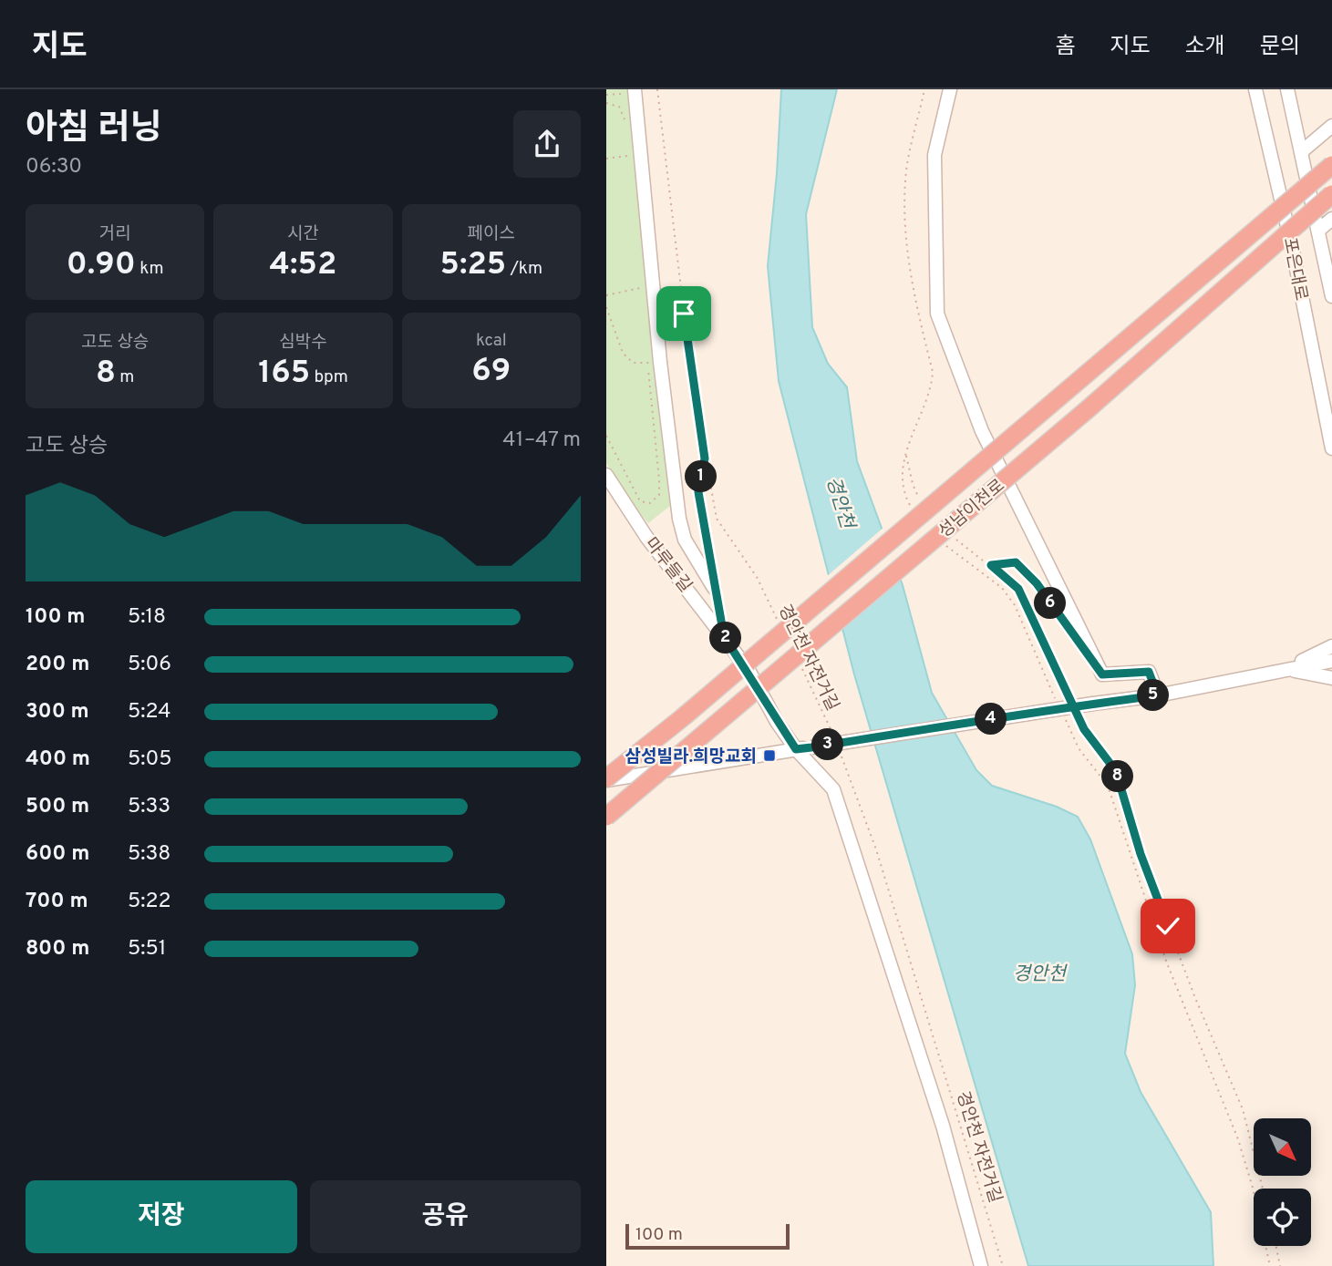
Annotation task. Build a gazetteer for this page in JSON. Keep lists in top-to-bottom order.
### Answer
{
  "streets": {
    "highway": ["성남이천로"],
    "street": ["포은대로", "마루들길"],
    "path": ["경안천 자전거길"]
  },
  "water": ["경안천"],
  "places": {
    "transit": ["삼성빌라.희망교회"]
  },
  "scale_bar": "100 m",
  "north": "bottom right",
  "page": {
    "header": "지도",
    "nav": [
      "홈",
      "지도",
      "소개",
      "문의"
    ],
    "heading": ["아침 러닝", "06:30"],
    "stats": [
      ["거리", "0.90 km"],
      ["시간", "4:52"],
      ["페이스", "5:25 /km"],
      ["고도 상승", "8 m"],
      ["심박수", "165 bpm"],
      ["kcal", "69"]
    ],
    "chart": ["고도 상승", "41–47 m"],
    "pins": [
      "1",
      "6",
      "2",
      "5",
      "4",
      "3",
      "8"
    ],
    "list": [
      {
        "name": "100 m",
        "note": "5:18"
      },
      {
        "name": "200 m",
        "note": "5:06"
      },
      {
        "name": "300 m",
        "note": "5:24"
      },
      {
        "name": "400 m",
        "note": "5:05"
      },
      {
        "name": "500 m",
        "note": "5:33"
      },
      {
        "name": "600 m",
        "note": "5:38"
      },
      {
        "name": "700 m",
        "note": "5:22"
      },
      {
        "name": "800 m",
        "note": "5:51"
      }
    ],
    "buttons": ["저장", "공유"],
    "scale": "100 m"
  }
}
